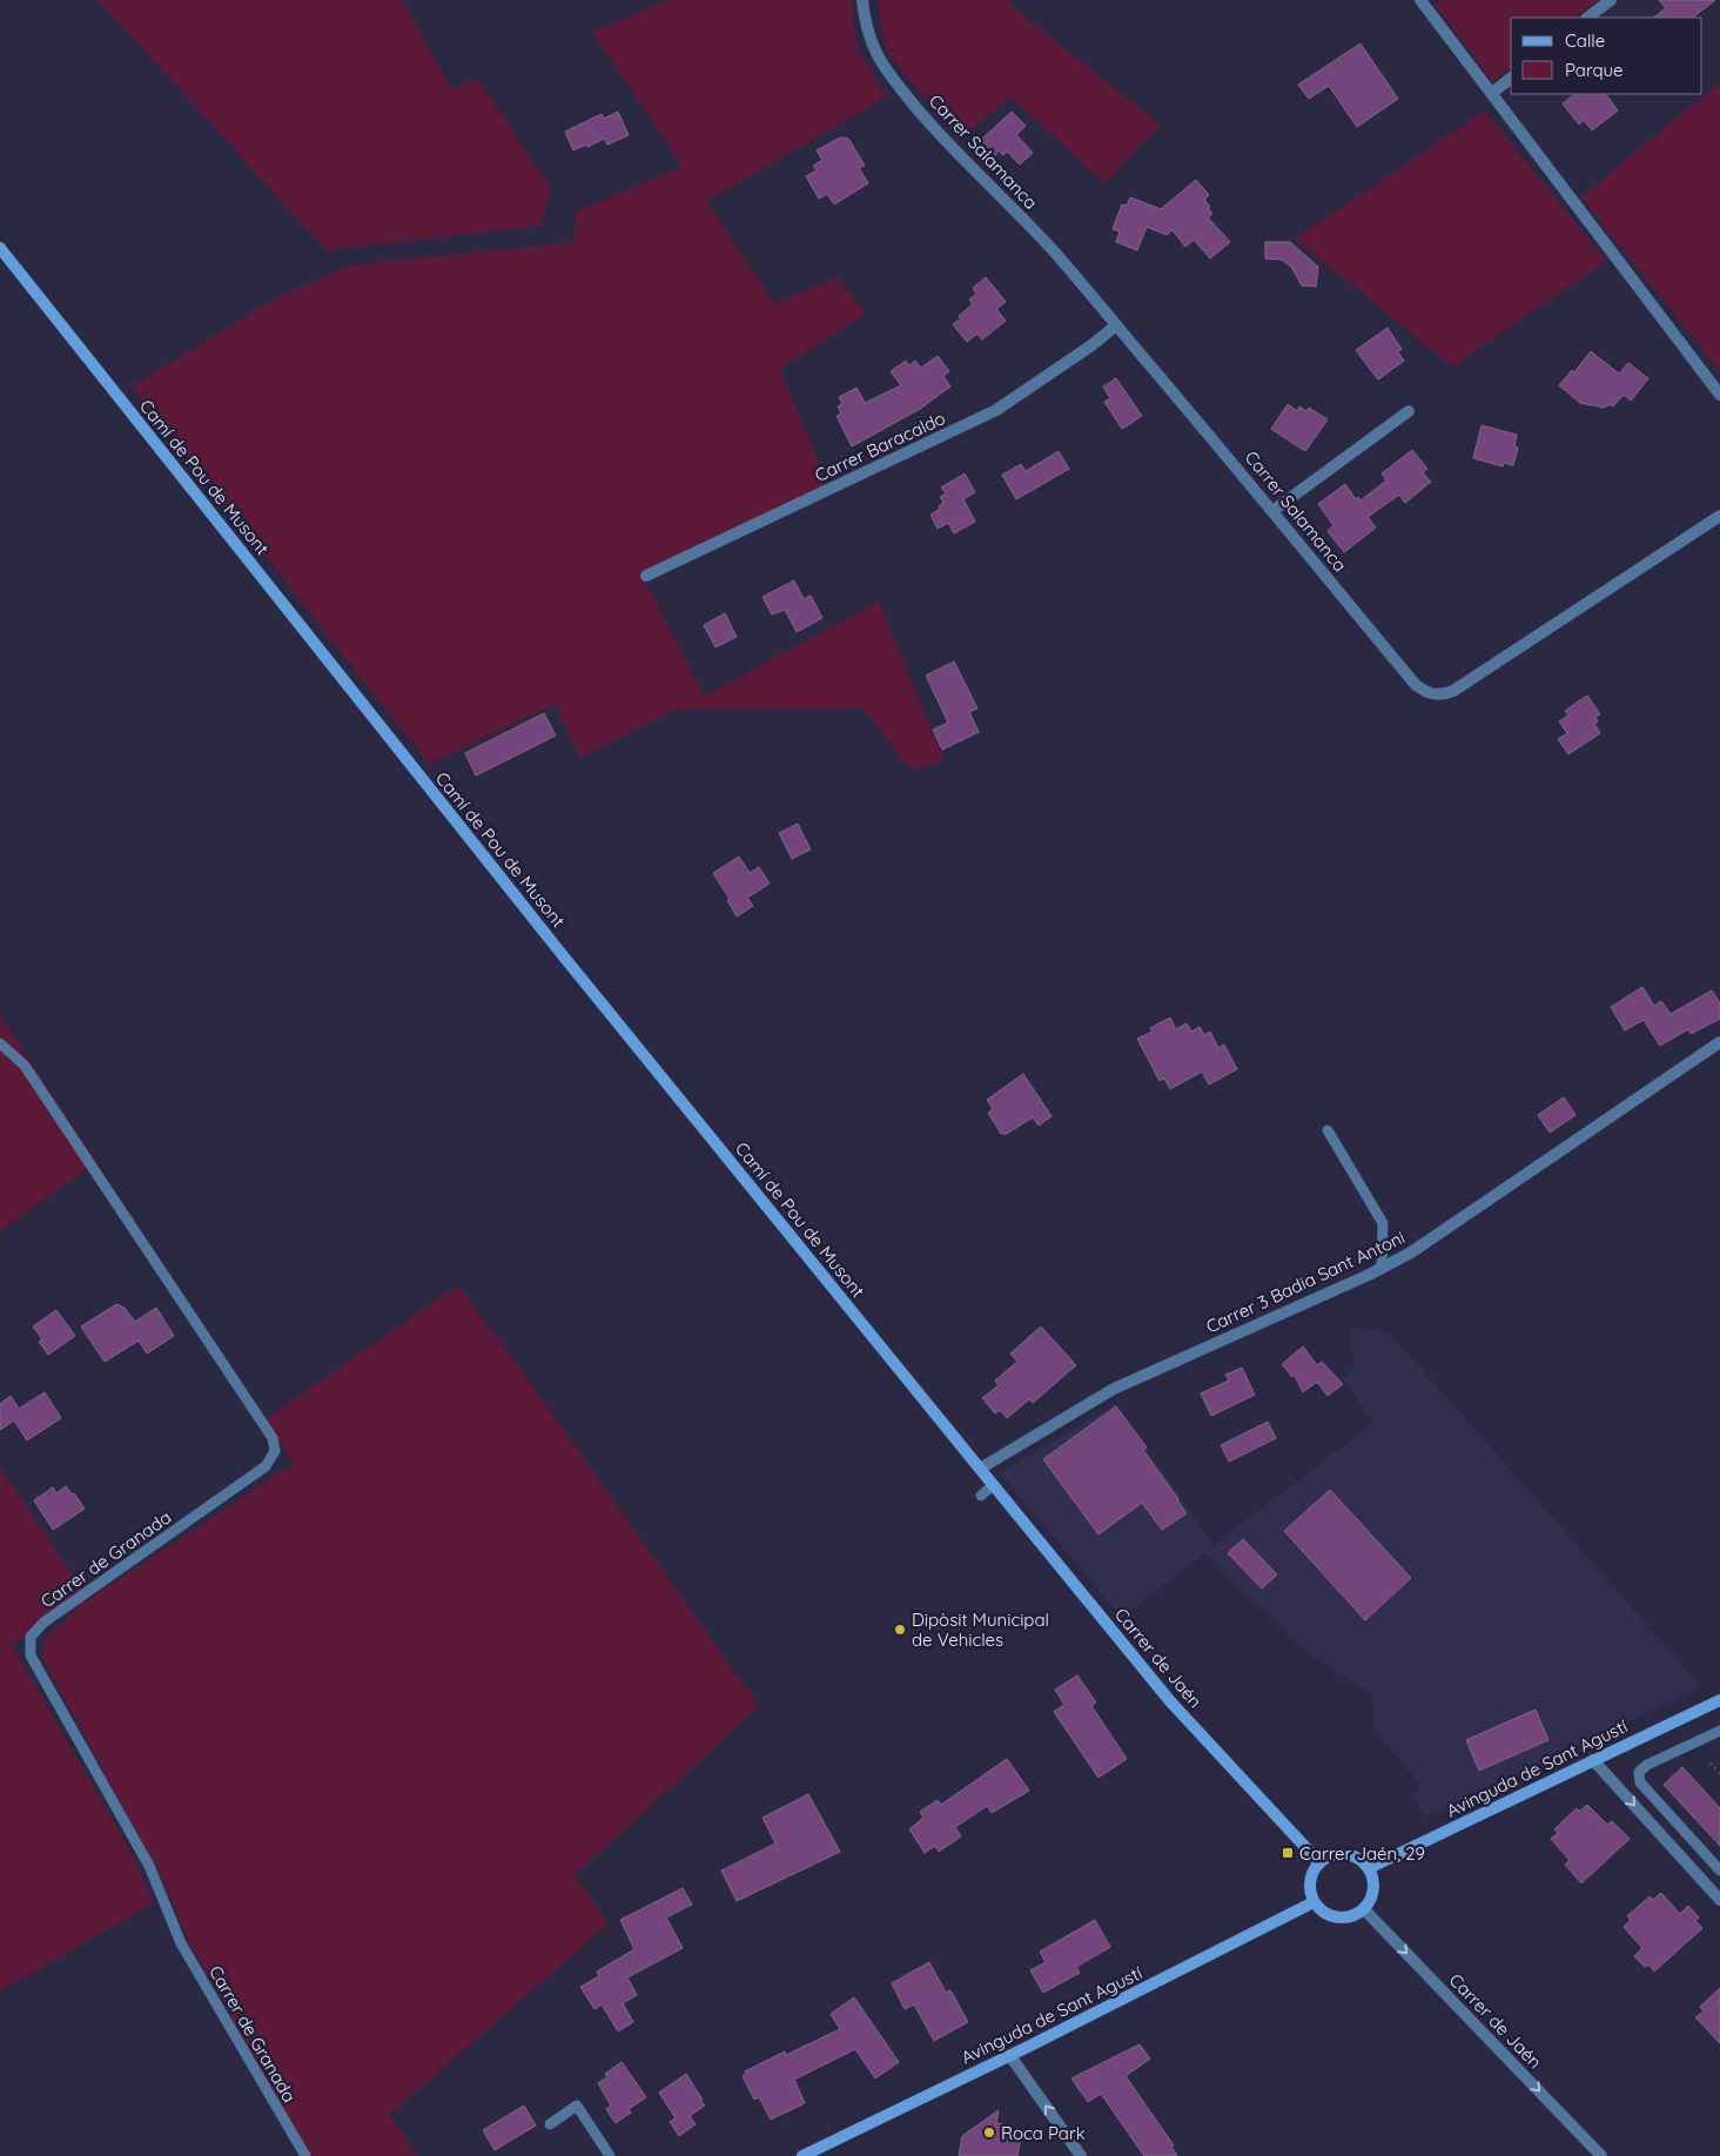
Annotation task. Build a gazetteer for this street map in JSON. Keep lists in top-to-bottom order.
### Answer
{
  "streets": {
    "street": [
      "Carrer Salamanca",
      "Carrer Baracaldo",
      "Camí de Pou de Musont",
      "Carrer 3 Badia Sant Antoni",
      "Carrer de Jaén",
      "Avinguda de Sant Agustí"
    ],
    "lane": ["Carrer de Granada"]
  },
  "crossings": [
    ["Carrer Salamanca", "Carrer Baracaldo"],
    ["Camí de Pou de Musont", "Carrer 3 Badia Sant Antoni"],
    ["Camí de Pou de Musont", "Carrer de Jaén"],
    ["Carrer 3 Badia Sant Antoni", "Carrer de Jaén"],
    ["Carrer de Jaén", "Avinguda de Sant Agustí"]
  ],
  "one_way": ["Carrer de Jaén"],
  "places": {
    "other": ["Dipòsit Municipal de Vehicles", "Roca Park"],
    "transit": ["Carrer Jaén, 29"]
  },
  "legend": ["Calle", "Parque"]
}
